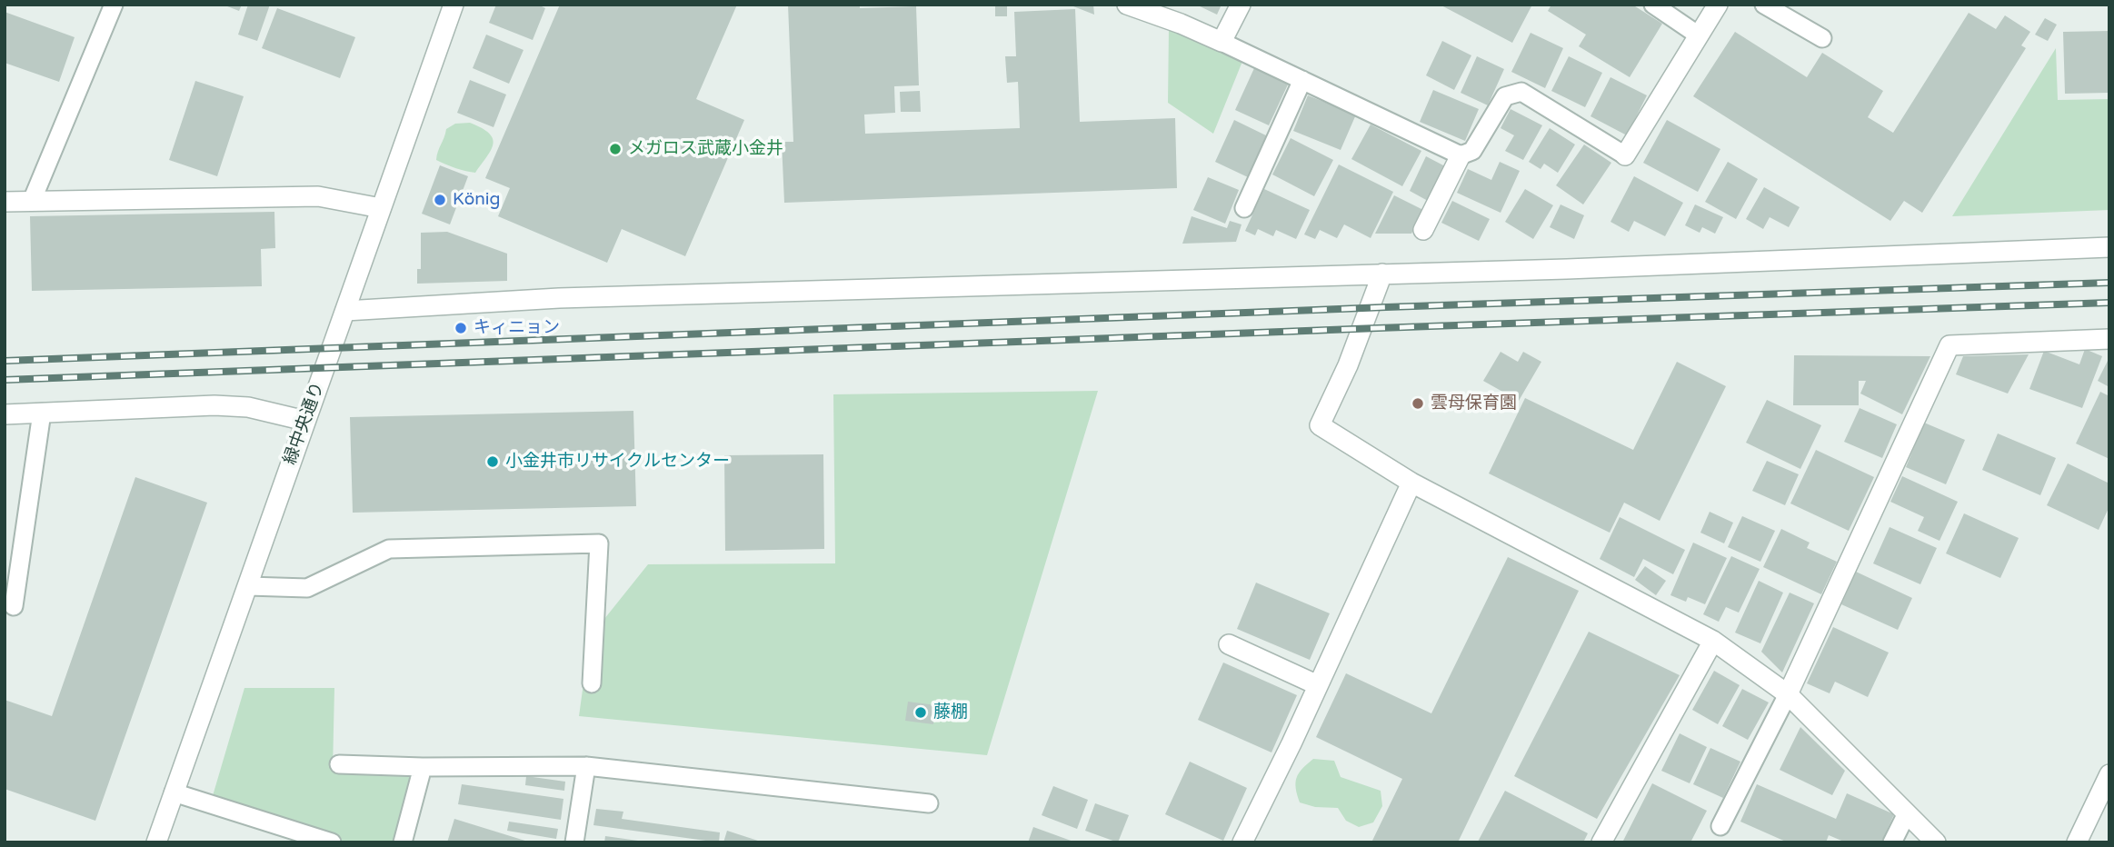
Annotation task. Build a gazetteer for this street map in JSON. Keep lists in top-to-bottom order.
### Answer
{
  "streets": {
    "street": ["緑中央通り"]
  },
  "places": [
    "メガロス武蔵小金井",
    "König",
    "キィニョン",
    "雲母保育園",
    "小金井市リサイクルセンター",
    "藤棚"
  ]
}
